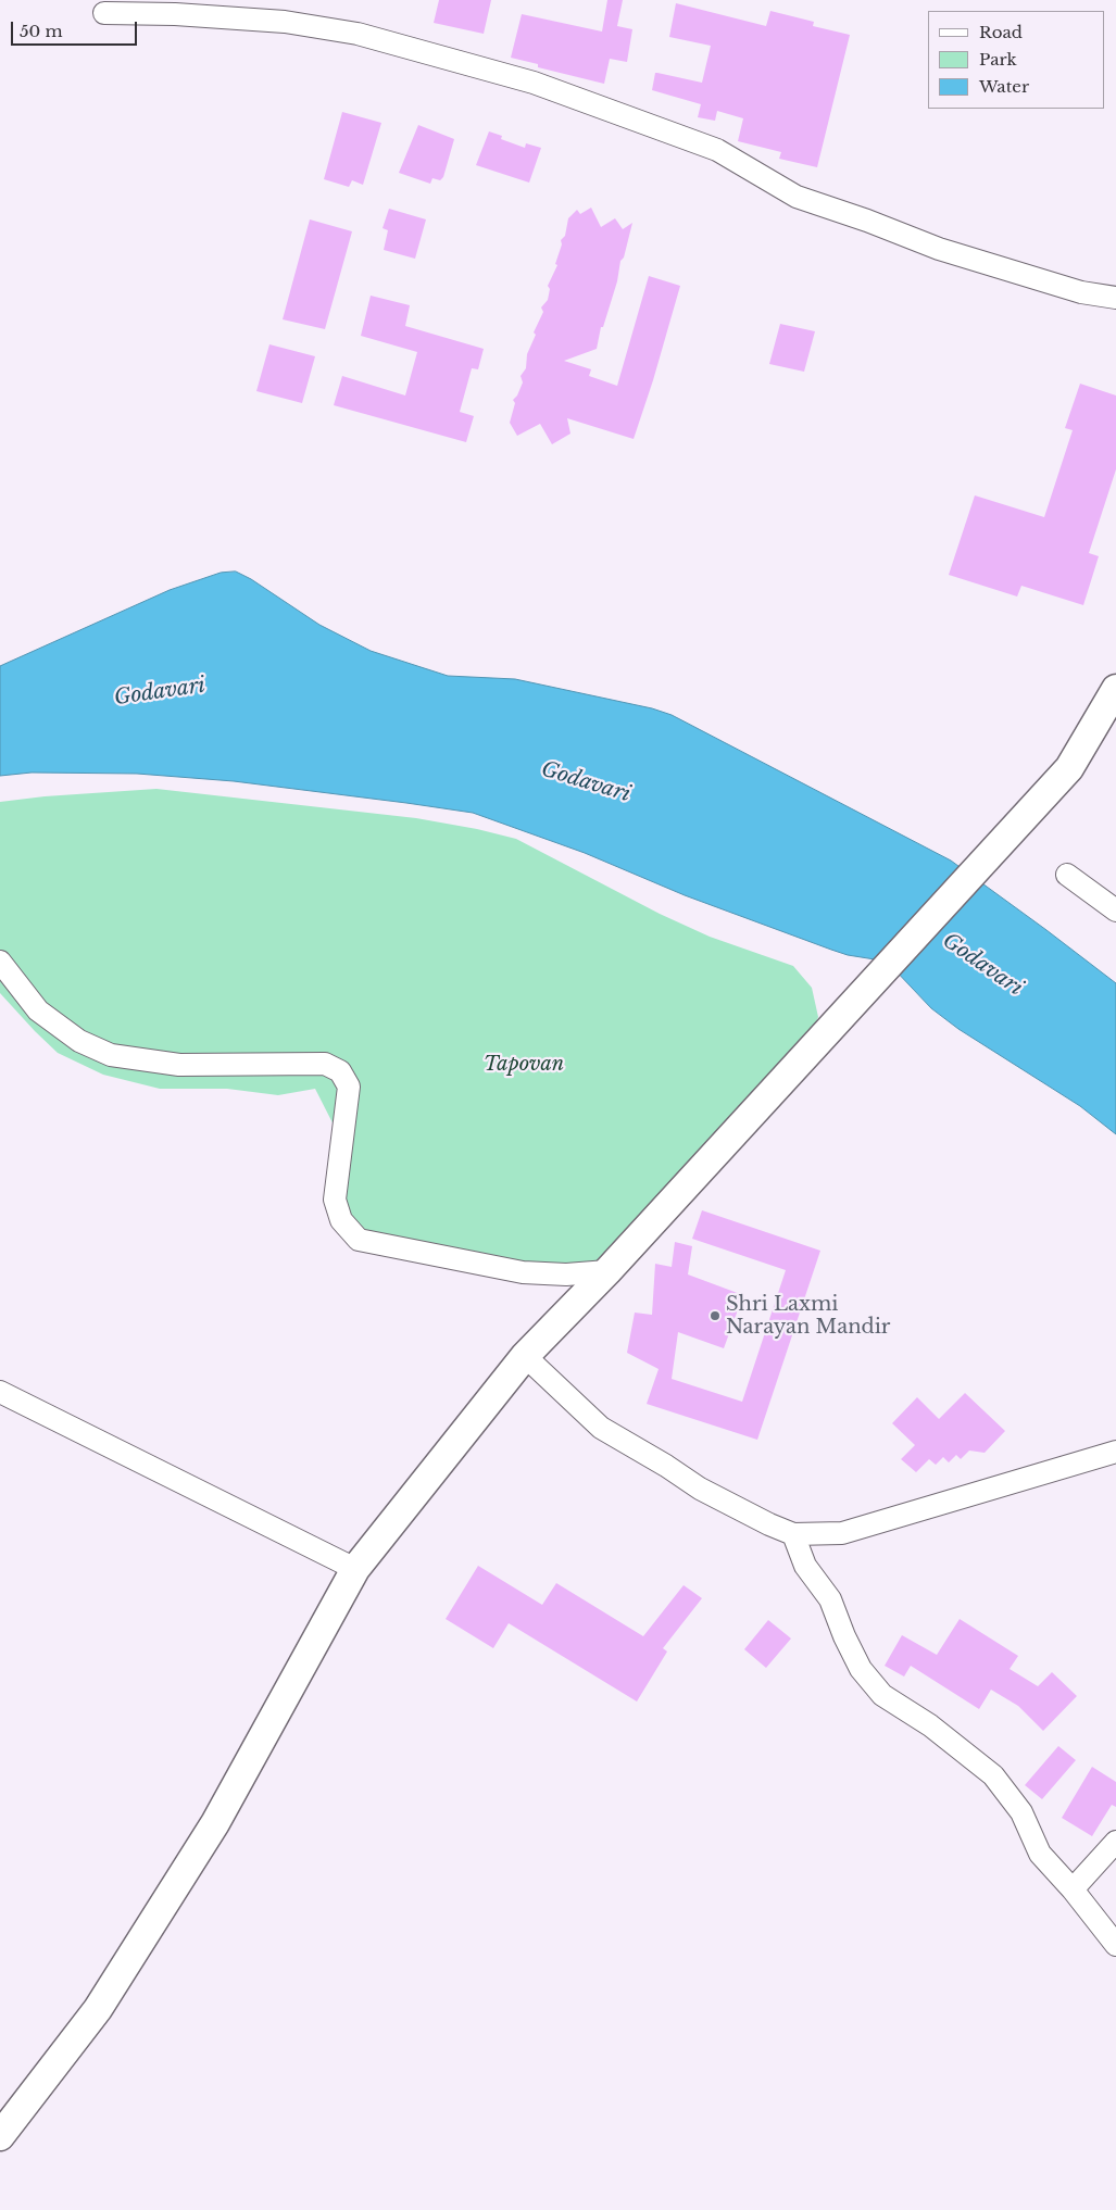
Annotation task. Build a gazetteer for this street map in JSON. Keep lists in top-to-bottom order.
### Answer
{
  "water": ["Godavari"],
  "parks": ["Tapovan"],
  "places": ["Shri Laxmi Narayan Mandir"],
  "legend": ["Road", "Park", "Water"],
  "scale_bar": "50 m"
}
